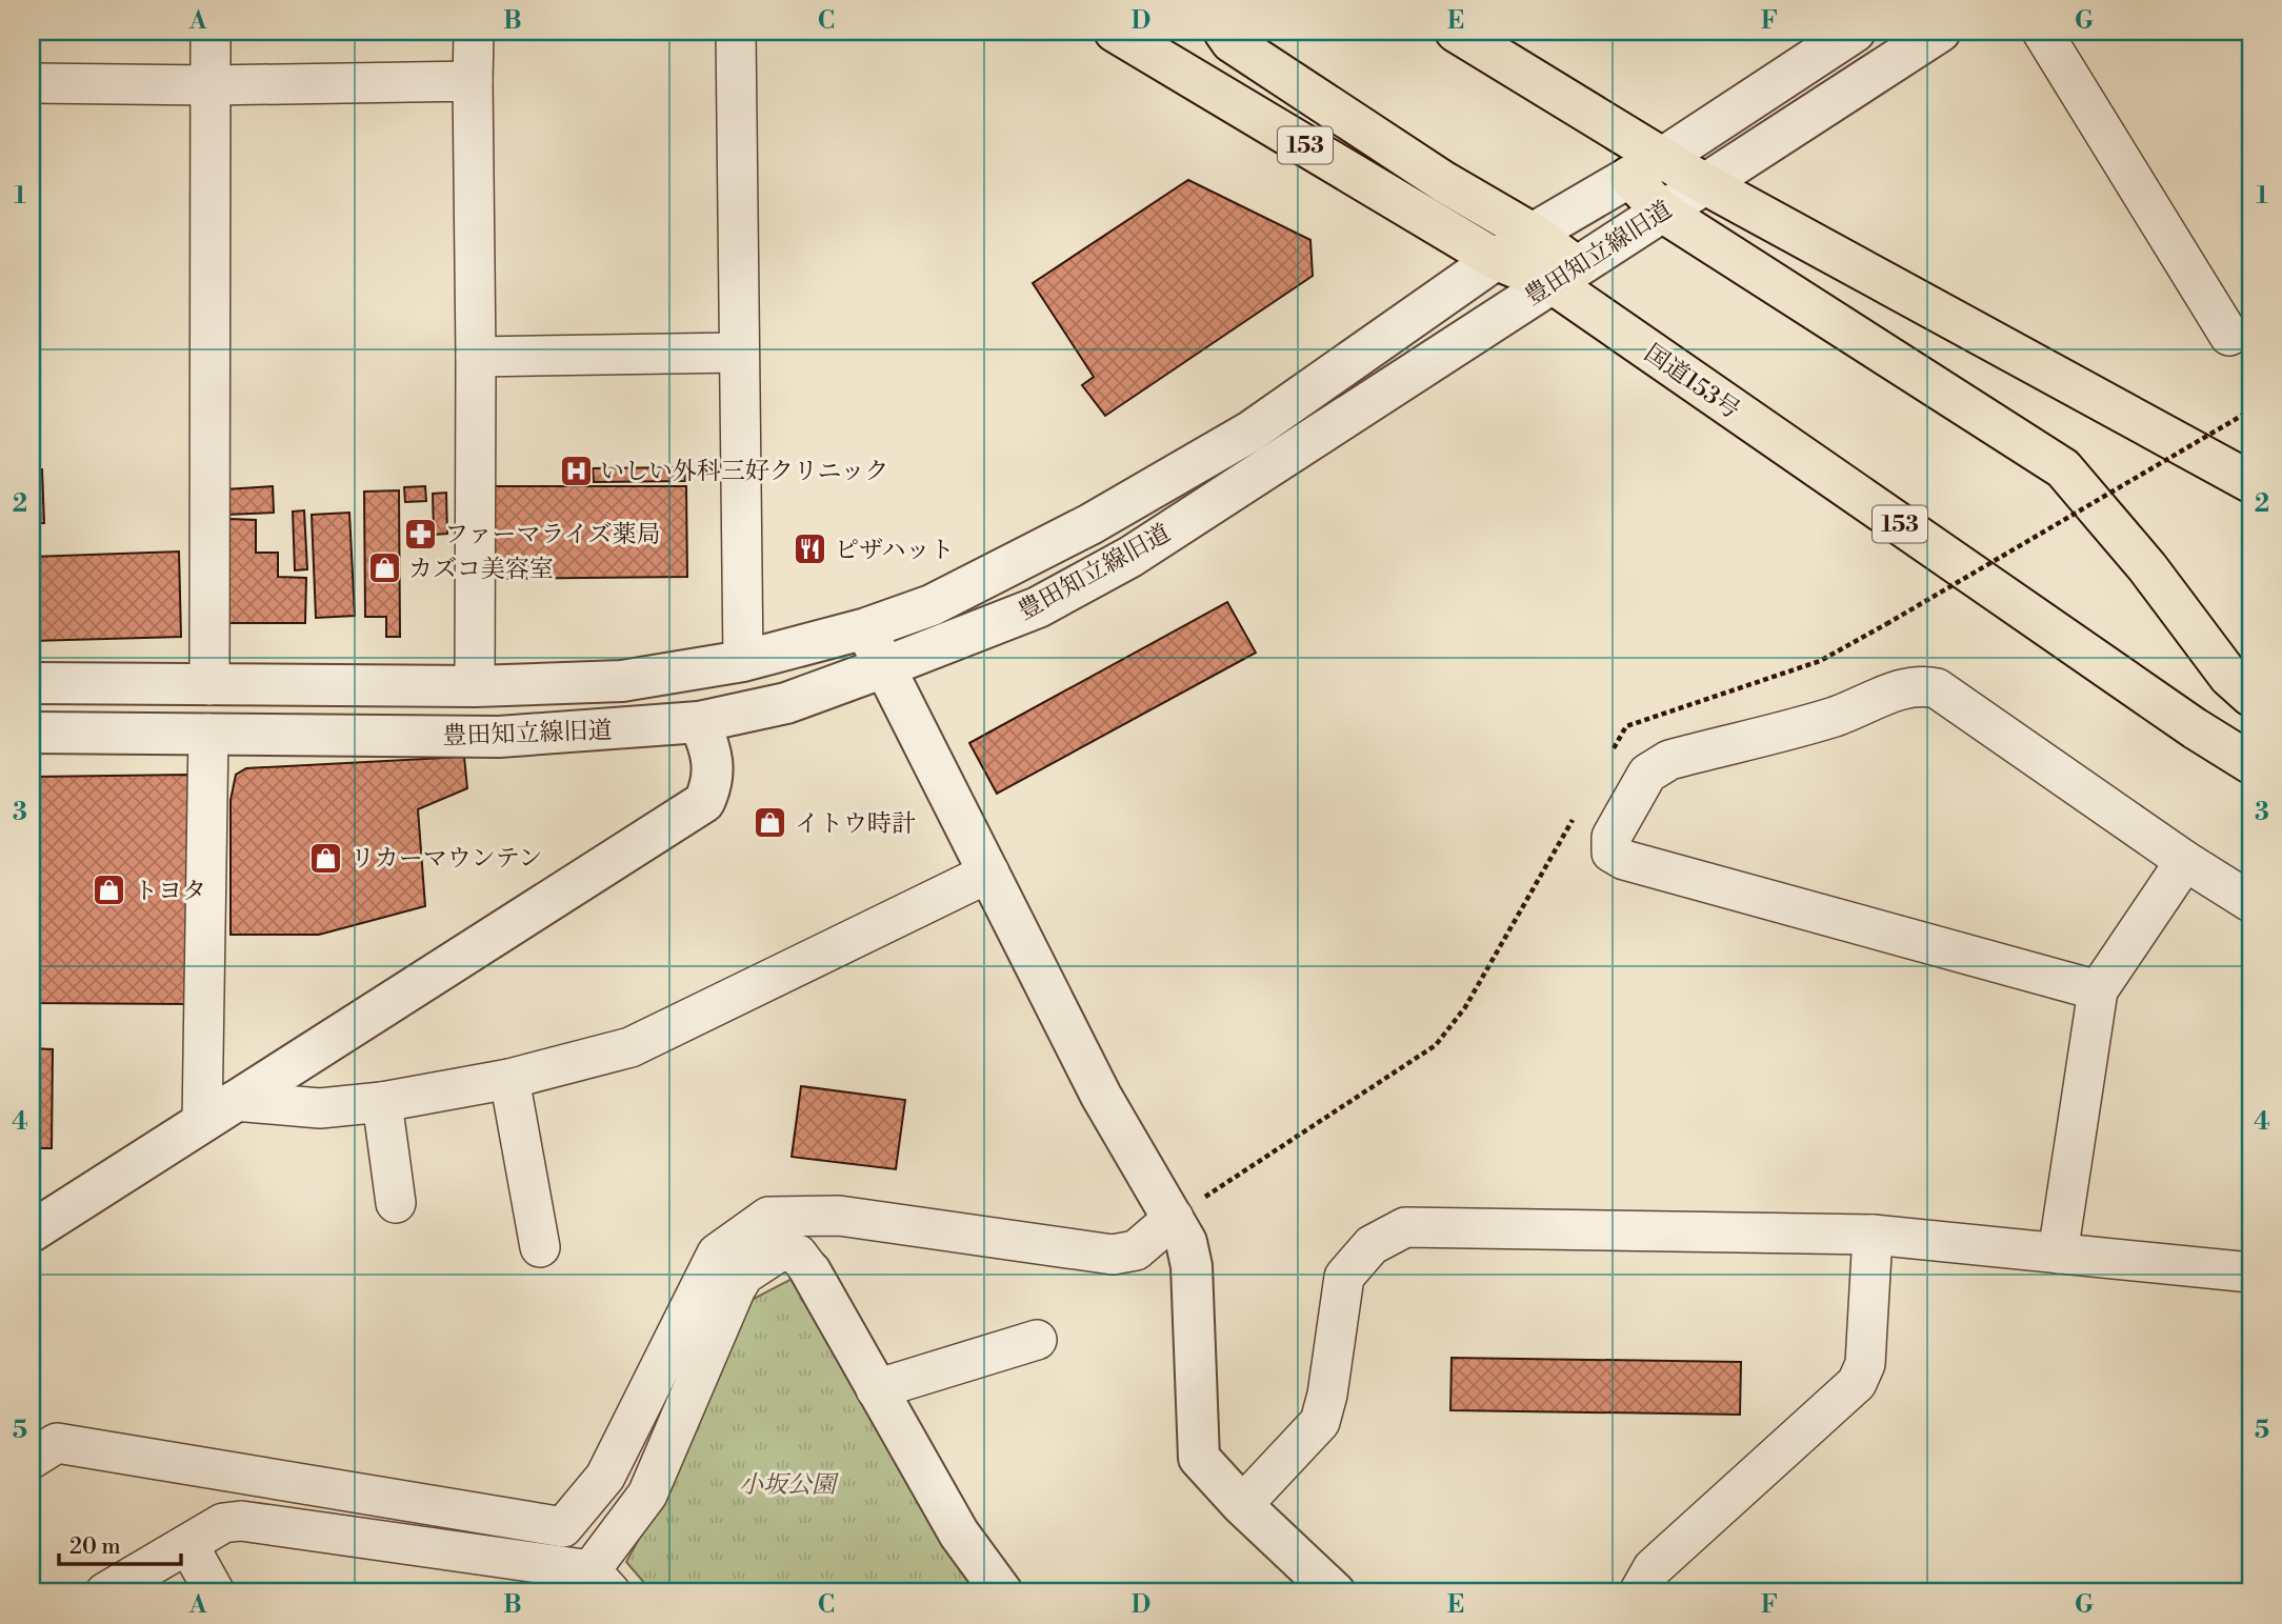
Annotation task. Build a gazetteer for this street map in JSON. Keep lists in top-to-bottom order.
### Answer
{
  "streets": {
    "highway": ["153", "国道153号"],
    "street": ["豊田知立線旧道"]
  },
  "crossings": [
    ["153", "豊田知立線旧道"],
    ["153", "国道153号"],
    ["豊田知立線旧道", "国道153号"]
  ],
  "parks": ["小坂公園"],
  "places": {
    "hospital": ["いしい外科三好クリニック"],
    "pharmacy": ["ファーマライズ薬局"],
    "restaurant": ["ピザハット"],
    "shop": [
      "カズコ美容室",
      "イトウ時計",
      "リカーマウンテン",
      "トヨタ"
    ]
  },
  "scale_bar": "20 m",
  "grid": {
    "columns": [
      "A",
      "B",
      "C",
      "D",
      "E",
      "F",
      "G"
    ],
    "rows": [
      "1",
      "2",
      "3",
      "4",
      "5"
    ]
  }
}
